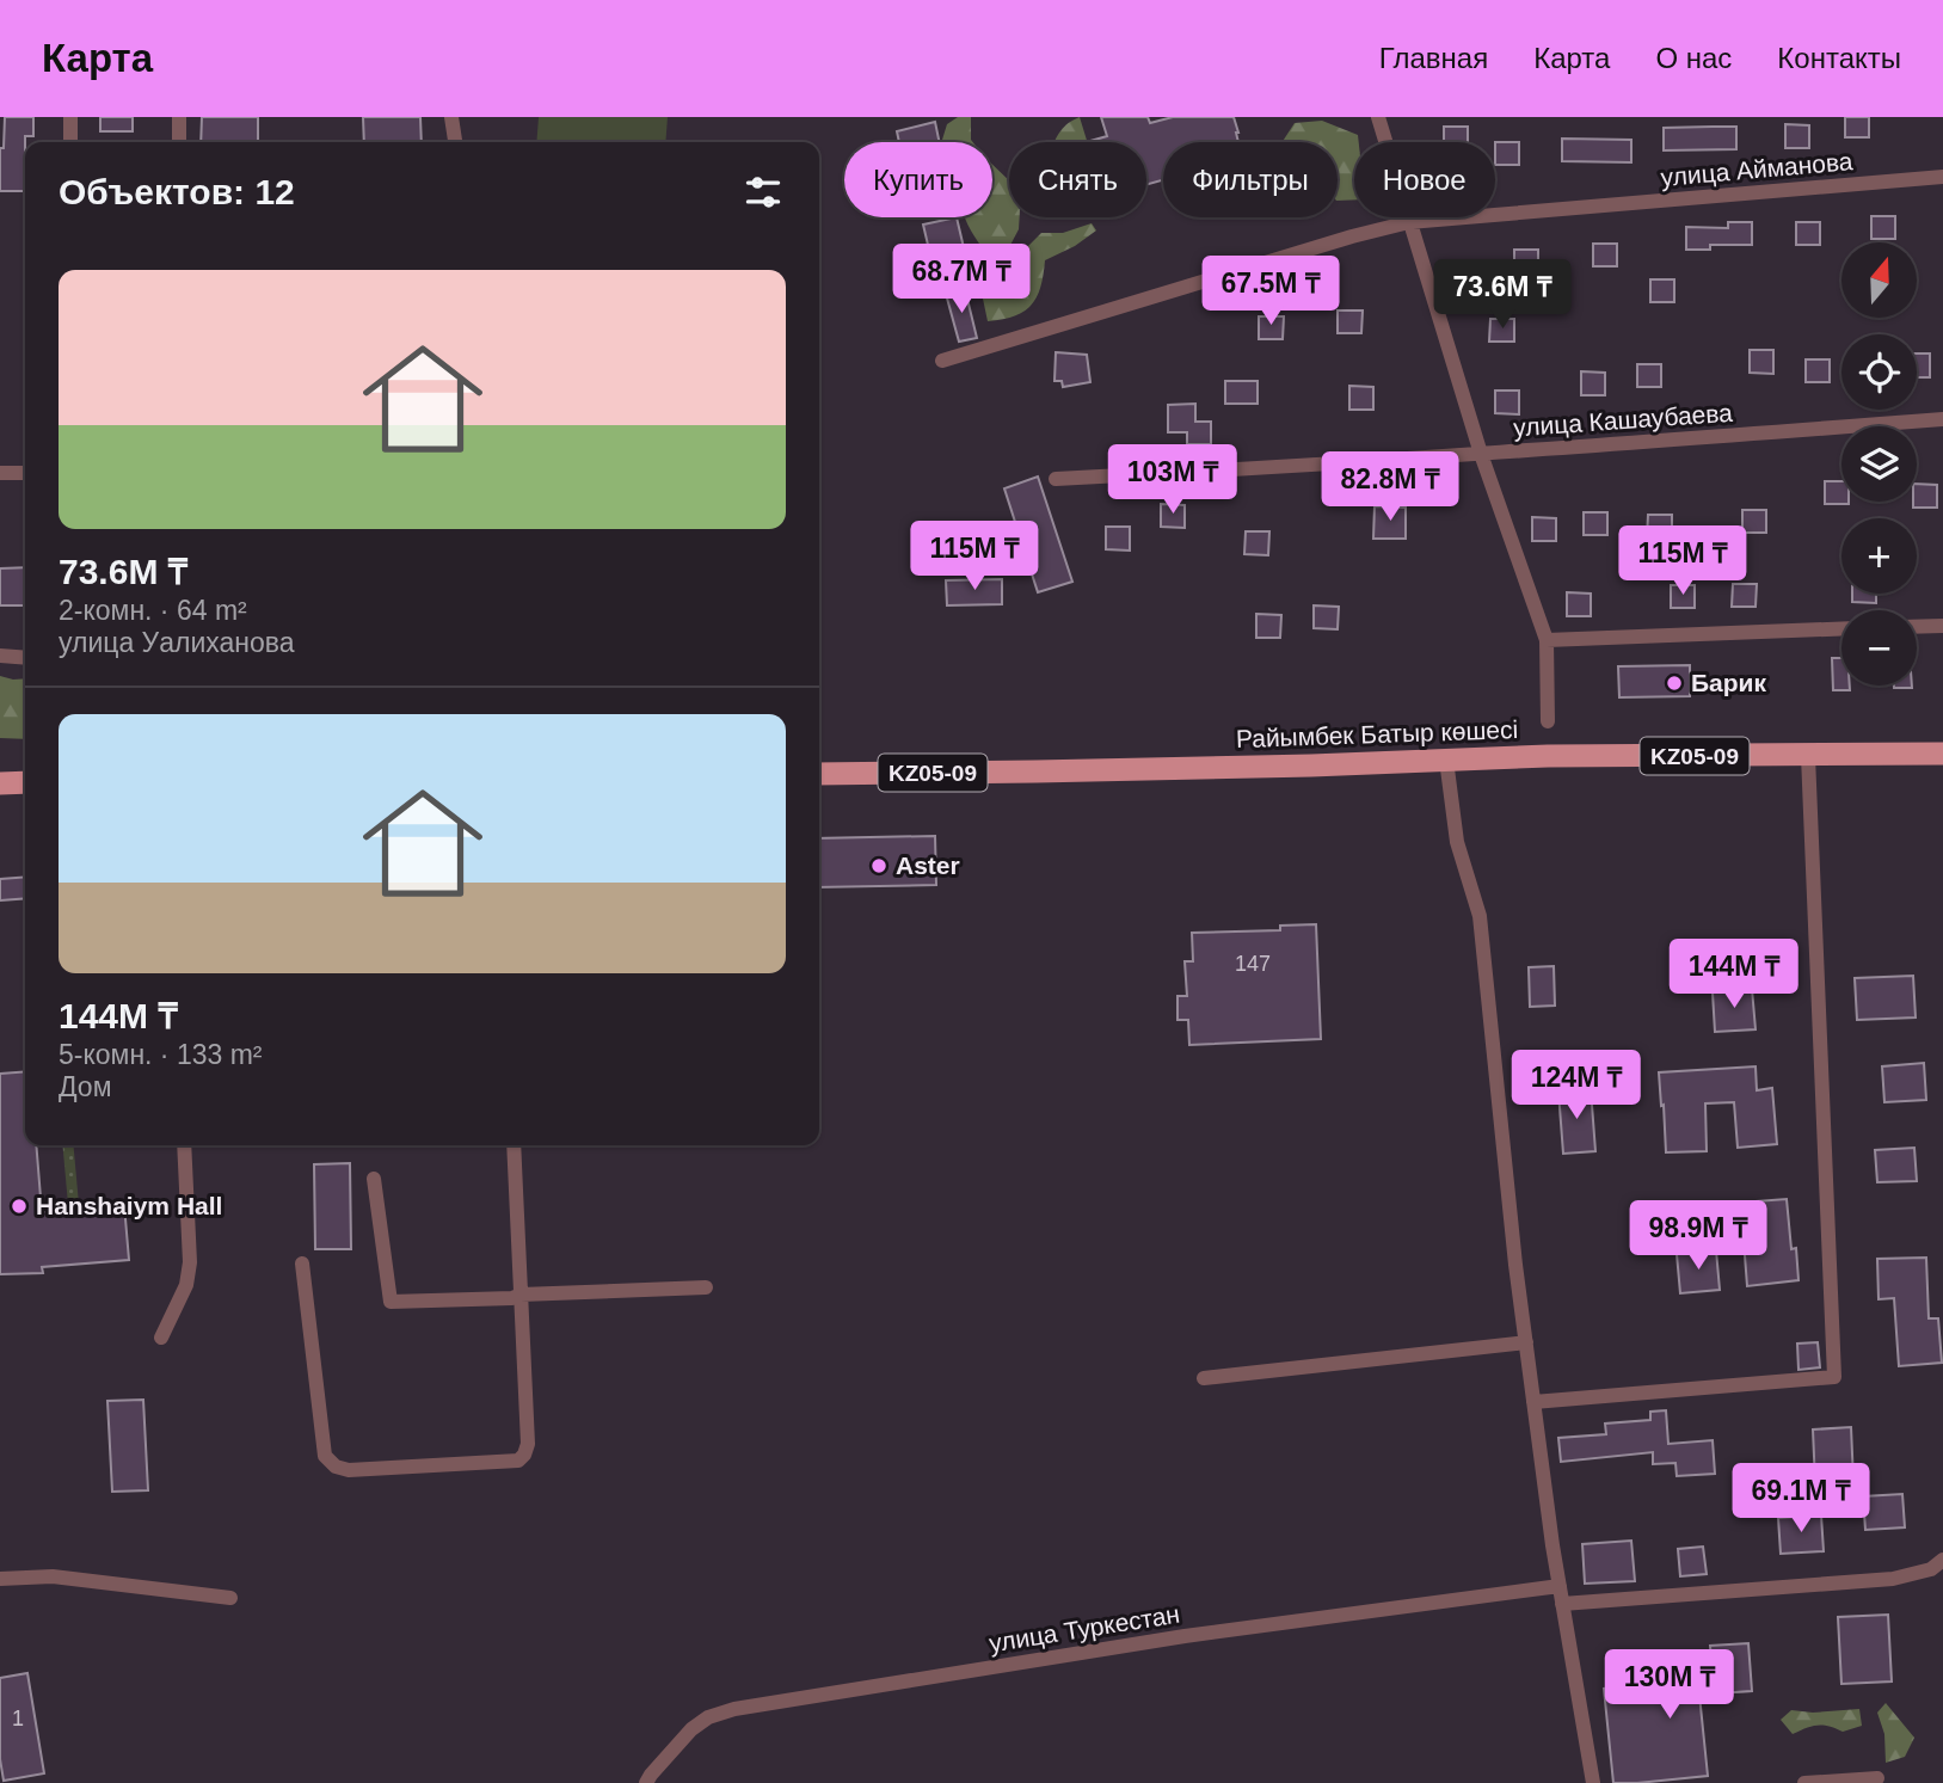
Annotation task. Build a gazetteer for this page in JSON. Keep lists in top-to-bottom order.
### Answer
{
  "streets": {
    "main road": ["Райымбек Батыр көшесі", "KZ05-09"],
    "street": ["улица Айманова", "улица Кашаубаева", "улица Туркестан"]
  },
  "places": ["Барик", "Aster", "Hanshaiym Hall"],
  "house_numbers": ["147", "1"],
  "north": "top",
  "page": {
    "header": "Карта",
    "nav": [
      "Главная",
      "Карта",
      "О нас",
      "Контакты"
    ],
    "chip": [
      "Купить",
      "Снять",
      "Фильтры",
      "Новое"
    ],
    "heading": "Объектов: 12",
    "map_buttons": ["+", "−"],
    "list": [
      {
        "name": "73.6M ₸",
        "note": "2-комн. · 64 m² · улица Уалиханова"
      },
      {
        "name": "144M ₸",
        "note": "5-комн. · 133 m² · Дом"
      }
    ],
    "price": [
      "68.7M ₸",
      "67.5M ₸",
      "73.6M ₸",
      "103M ₸",
      "82.8M ₸",
      "115M ₸",
      "115M ₸",
      "144M ₸",
      "124M ₸",
      "98.9M ₸",
      "69.1M ₸",
      "130M ₸"
    ]
  }
}
